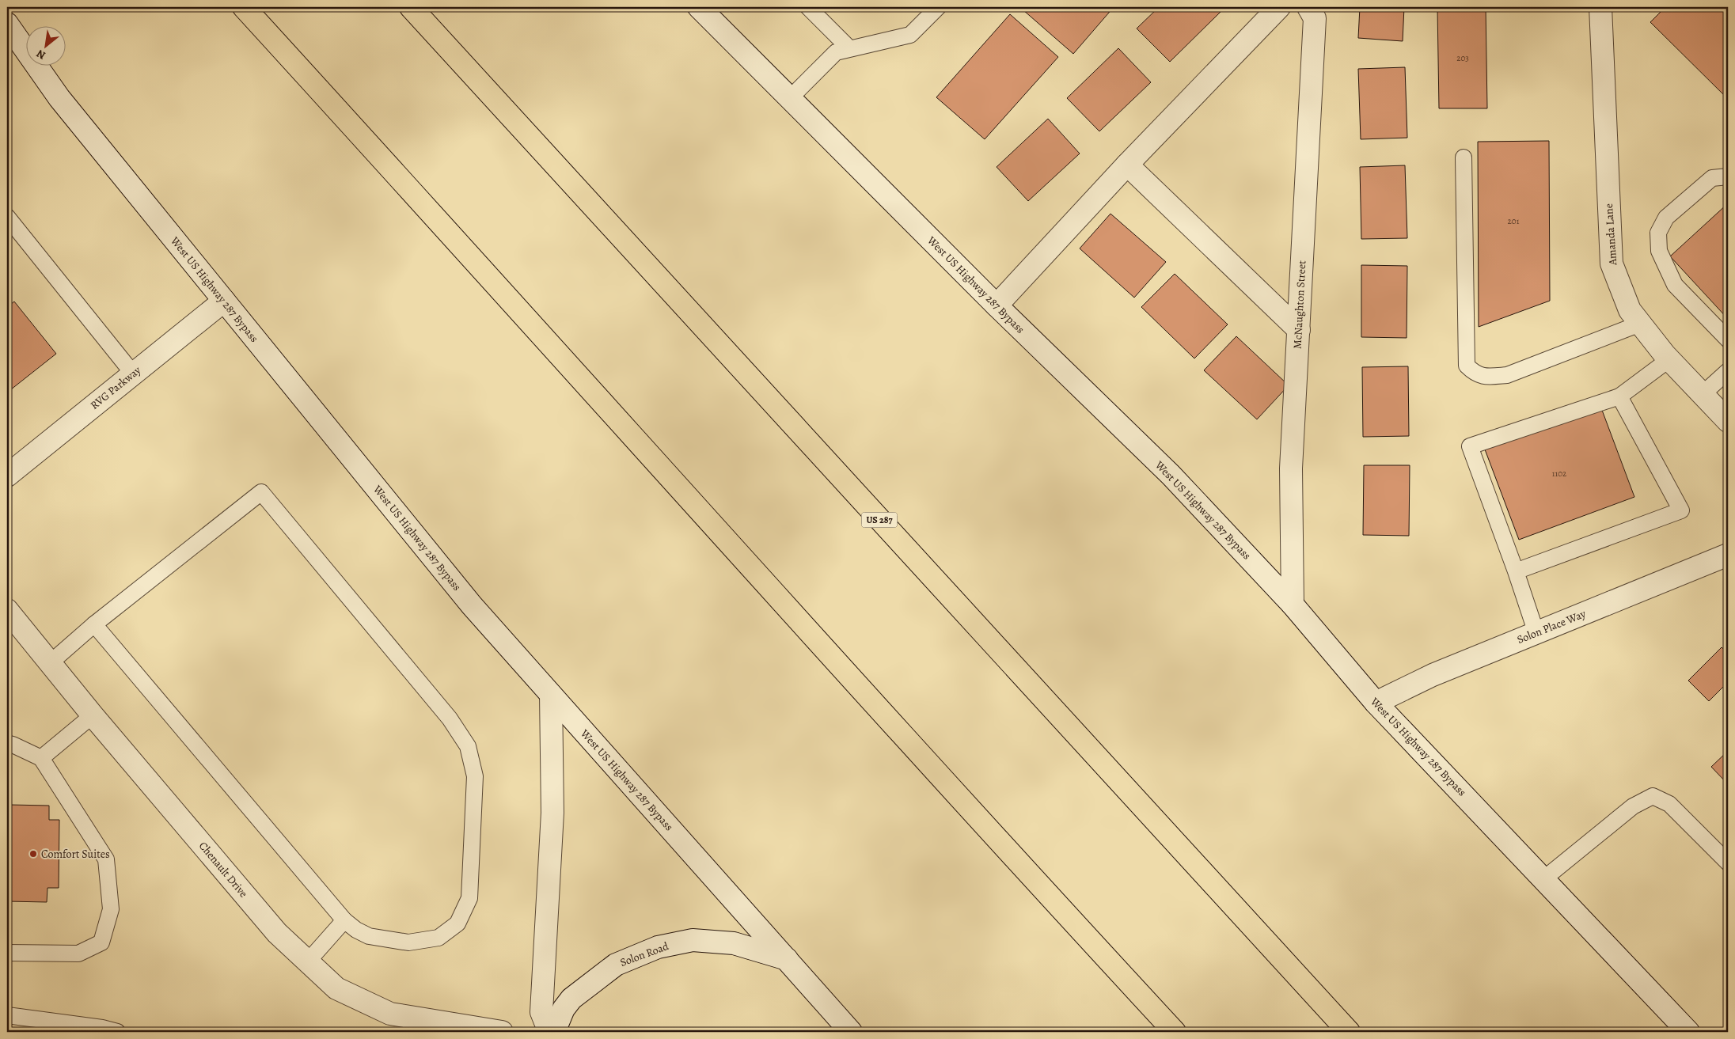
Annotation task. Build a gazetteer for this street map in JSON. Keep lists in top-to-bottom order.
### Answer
{
  "streets": {
    "highway": ["US 287"],
    "street": [
      "Amanda Lane",
      "West US Highway 287 Bypass",
      "McNaughton Street",
      "RVG Parkway",
      "Solon Place Way",
      "Chenault Drive",
      "Solon Road"
    ]
  },
  "crossings": [
    ["West US Highway 287 Bypass", "McNaughton Street"],
    ["West US Highway 287 Bypass", "RVG Parkway"],
    ["West US Highway 287 Bypass", "Solon Place Way"],
    ["West US Highway 287 Bypass", "Solon Road"]
  ],
  "places": ["Comfort Suites"],
  "house_numbers": ["203", "201", "1102"],
  "north": "bottom left"
}
